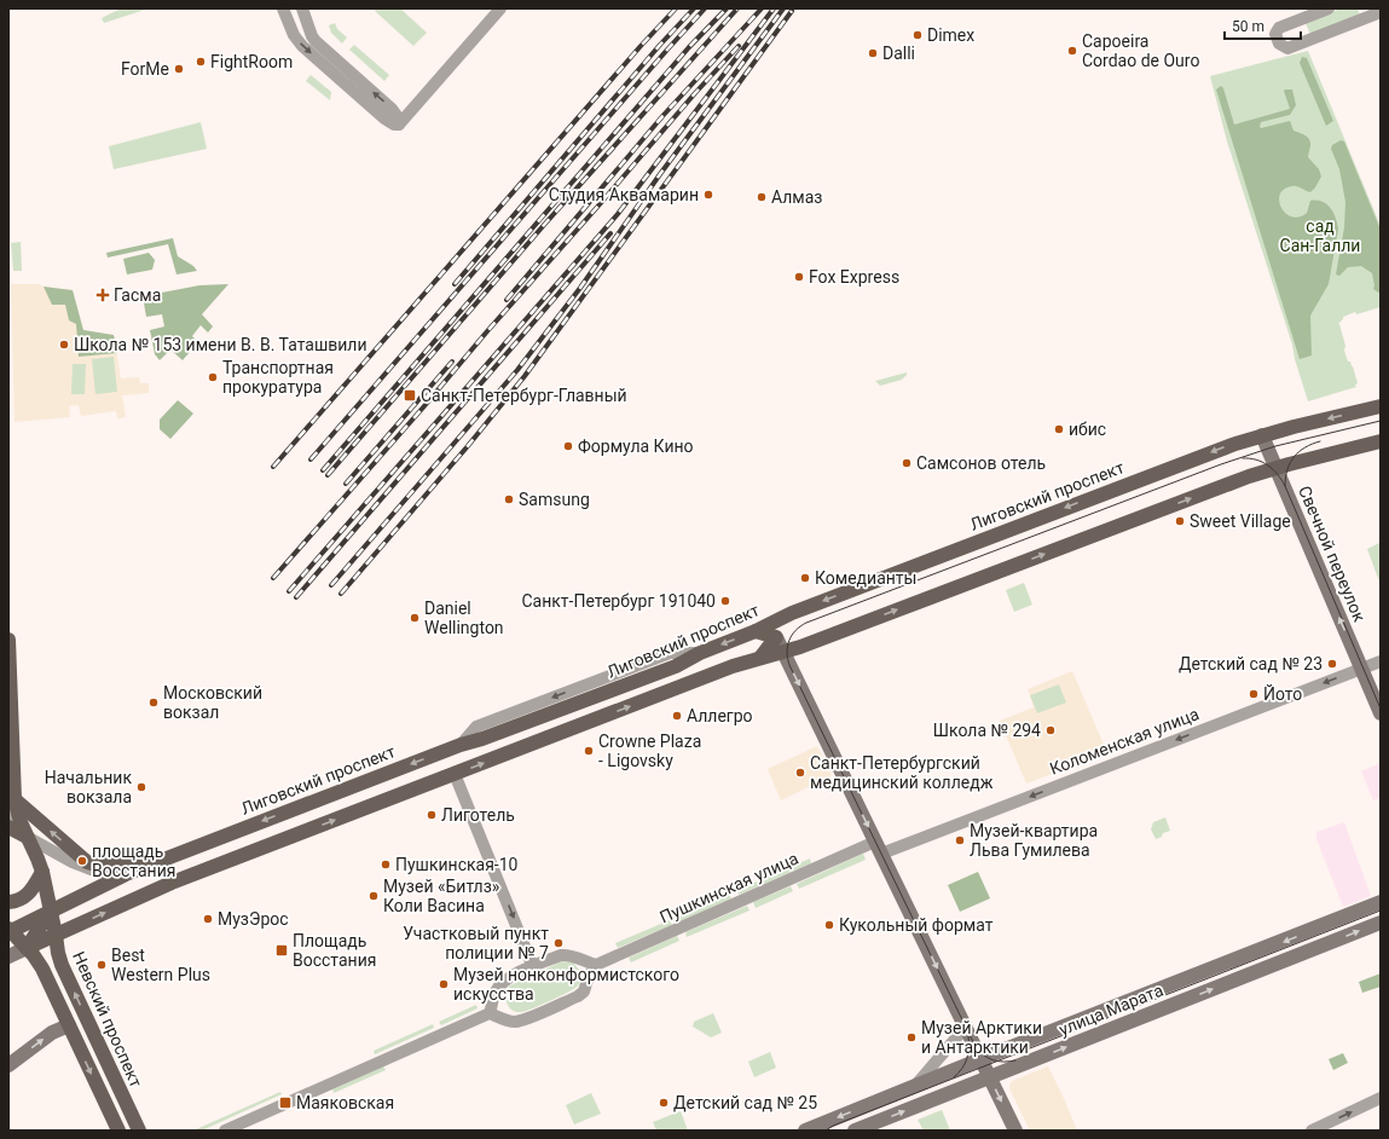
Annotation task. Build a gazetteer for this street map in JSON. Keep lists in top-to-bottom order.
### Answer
{
  "streets": {
    "main road": ["Лиговский проспект", "Невский проспект"],
    "street": [
      "Свечной переулок",
      "Коломенская улица",
      "Пушкинская улица",
      "улица Марата"
    ]
  },
  "crossings": [
    ["Лиговский проспект", "Свечной переулок"],
    ["Лиговский проспект", "Невский проспект"],
    ["Свечной переулок", "Коломенская улица"],
    ["Коломенская улица", "Пушкинская улица"]
  ],
  "one_way": ["Свечной переулок", "Коломенская улица", "Невский проспект"],
  "parks": ["сад Сан-Галли"],
  "places": {
    "other": [
      "Dimex",
      "Capoeira Cordao de Ouro",
      "Dalli",
      "FightRoom",
      "ForMe",
      "Студия Аквамарин",
      "Алмаз",
      "Fox Express",
      "Школа № 153 имени В. В. Таташвили",
      "Транспортная прокуратура",
      "ибис",
      "Формула Кино",
      "Самсонов отель",
      "Samsung",
      "Sweet Village",
      "Комедианты",
      "Санкт-Петербург 191040",
      "Daniel Wellington",
      "Детский сад № 23",
      "Йото",
      "Московский вокзал",
      "Аллегро",
      "Школа № 294",
      "Crowne Plaza - Ligovsky",
      "Санкт-Петербургский медицинский колледж",
      "Начальник вокзала",
      "Лиготель",
      "Музей-квартира Льва Гумилева",
      "площадь Восстания",
      "Пушкинская-10",
      "Музей «Битлз» Коли Васина",
      "МузЭрос",
      "Кукольный формат",
      "Участковый пункт полиции № 7",
      "Best Western Plus",
      "Музей нонконформистского искусства",
      "Музей Арктики и Антарктики",
      "Детский сад № 25"
    ],
    "health": ["Гасма"],
    "transit": ["Санкт-Петербург-Главный", "Площадь Восстания", "Маяковская"]
  },
  "scale_bar": "50 m"
}
